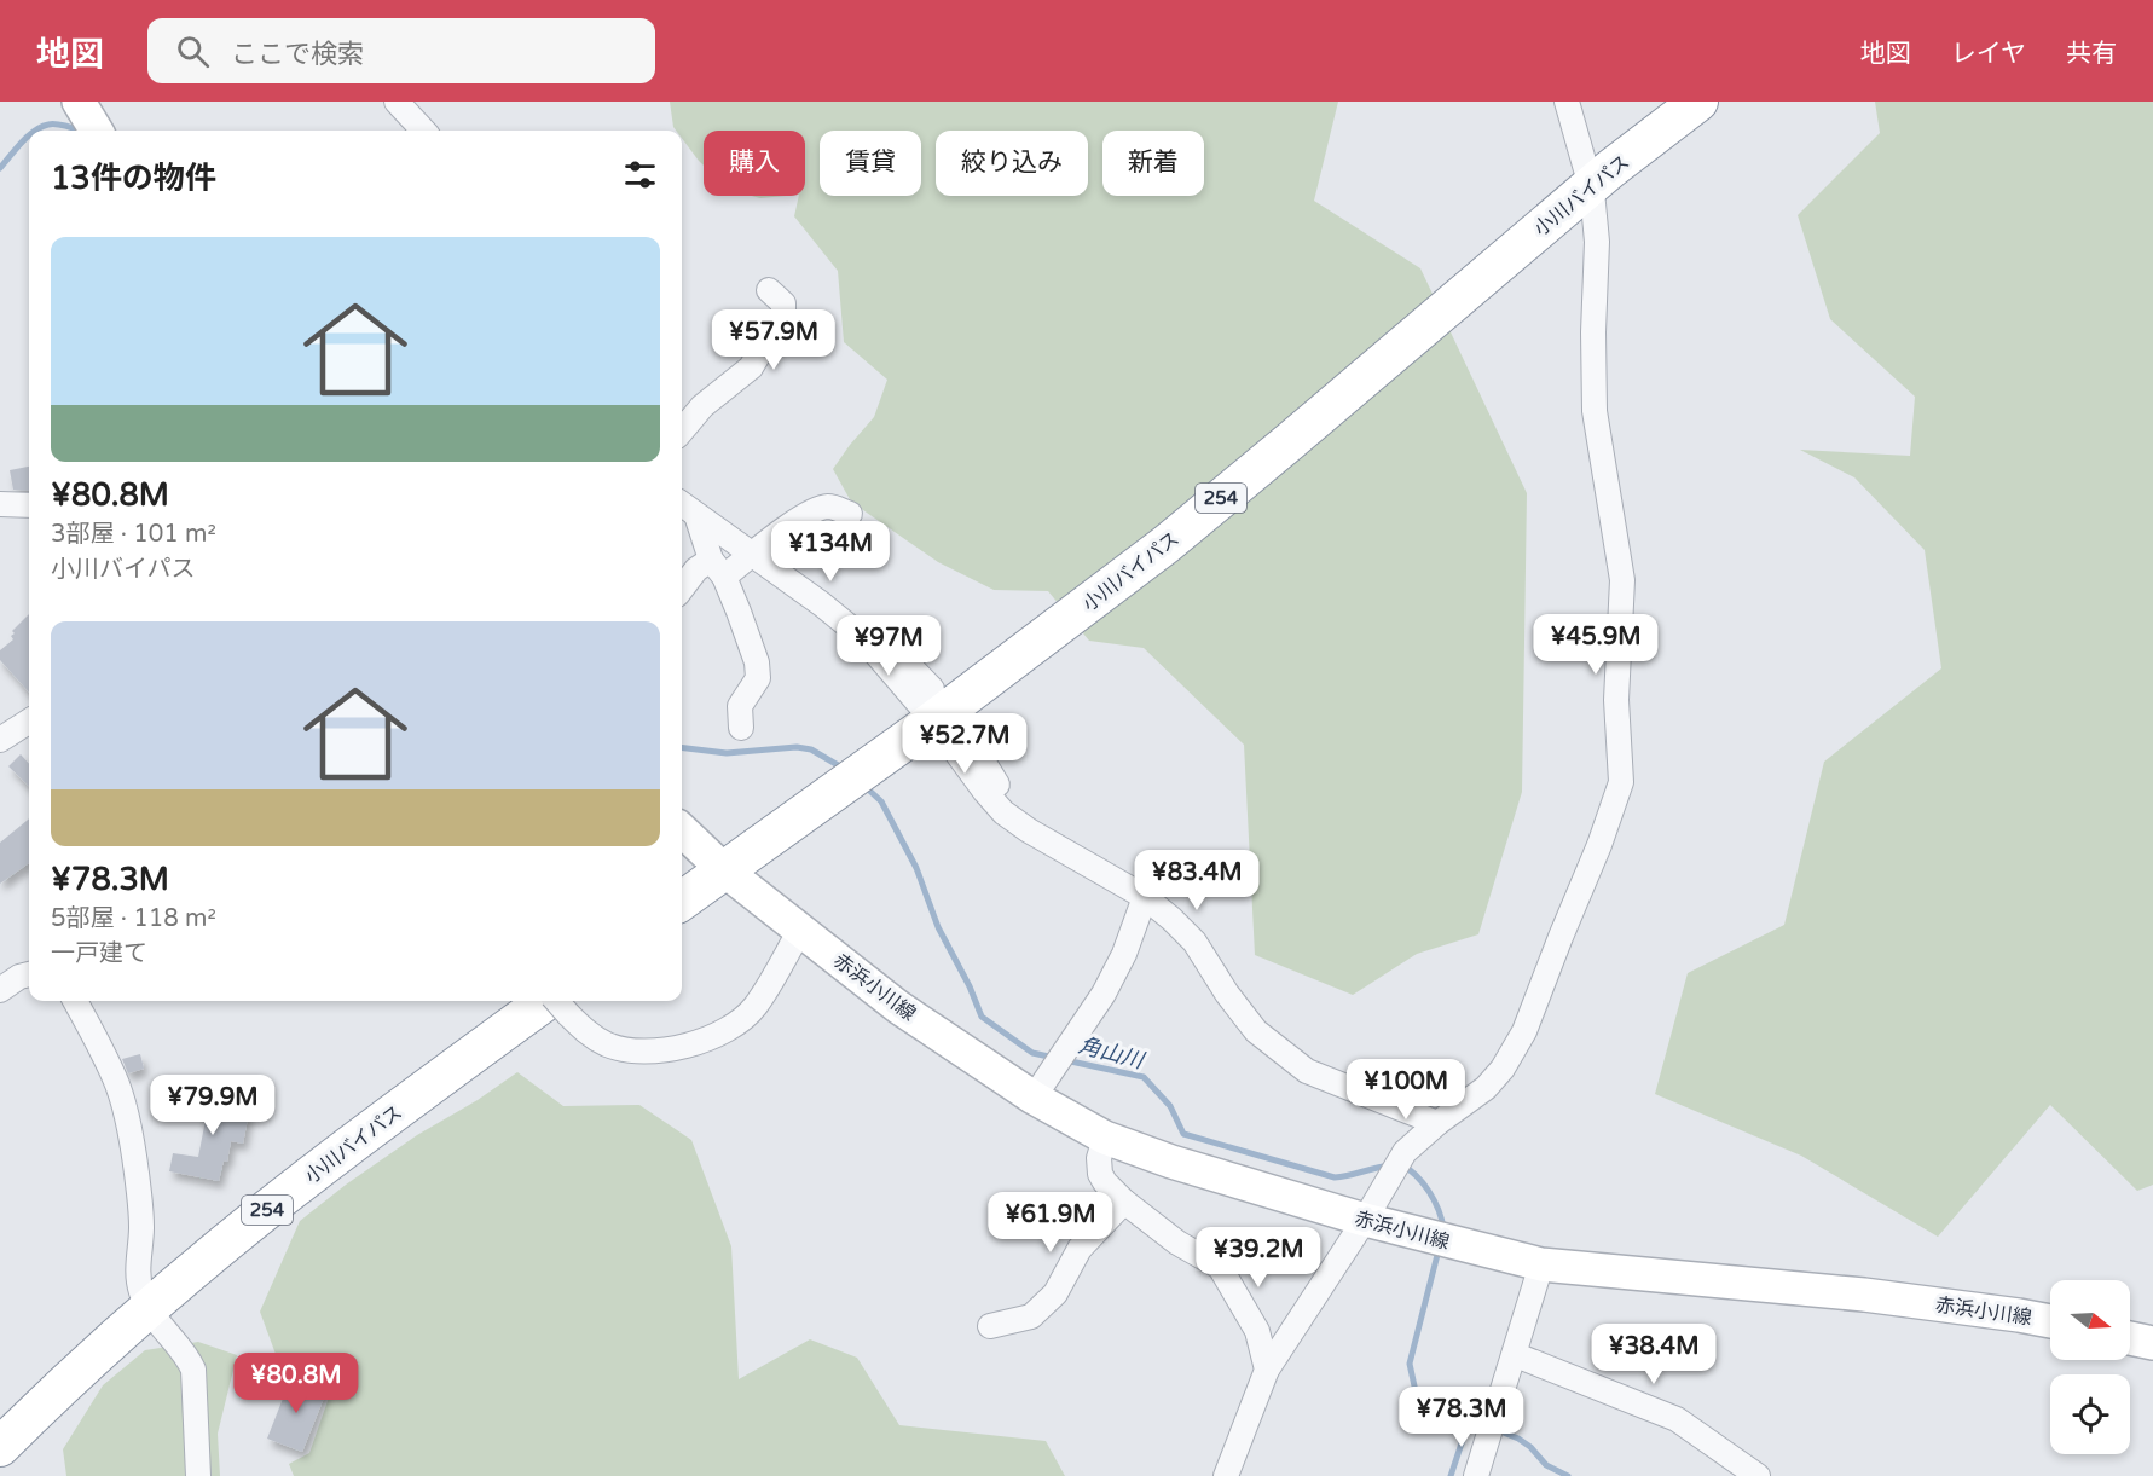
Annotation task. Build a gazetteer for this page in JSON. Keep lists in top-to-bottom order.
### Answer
{
  "streets": {
    "highway": ["小川バイパス", "254"],
    "main road": ["赤浜小川線"]
  },
  "crossings": [
    ["小川バイパス", "赤浜小川線"]
  ],
  "water": ["角山川"],
  "north": "right",
  "page": {
    "header": "地図",
    "search": "ここで検索",
    "nav": ["地図", "レイヤ", "共有"],
    "chip": [
      "購入",
      "賃貸",
      "絞り込み",
      "新着"
    ],
    "heading": "13件の物件",
    "list": [
      {
        "name": "¥80.8M",
        "note": "3部屋 · 101 m² · 小川バイパス"
      },
      {
        "name": "¥78.3M",
        "note": "5部屋 · 118 m² · 一戸建て"
      }
    ],
    "price": [
      "¥57.9M",
      "¥134M",
      "¥45.9M",
      "¥97M",
      "¥52.7M",
      "¥83.4M",
      "¥100M",
      "¥79.9M",
      "¥61.9M",
      "¥39.2M",
      "¥38.4M",
      "¥80.8M",
      "¥78.3M"
    ]
  }
}
